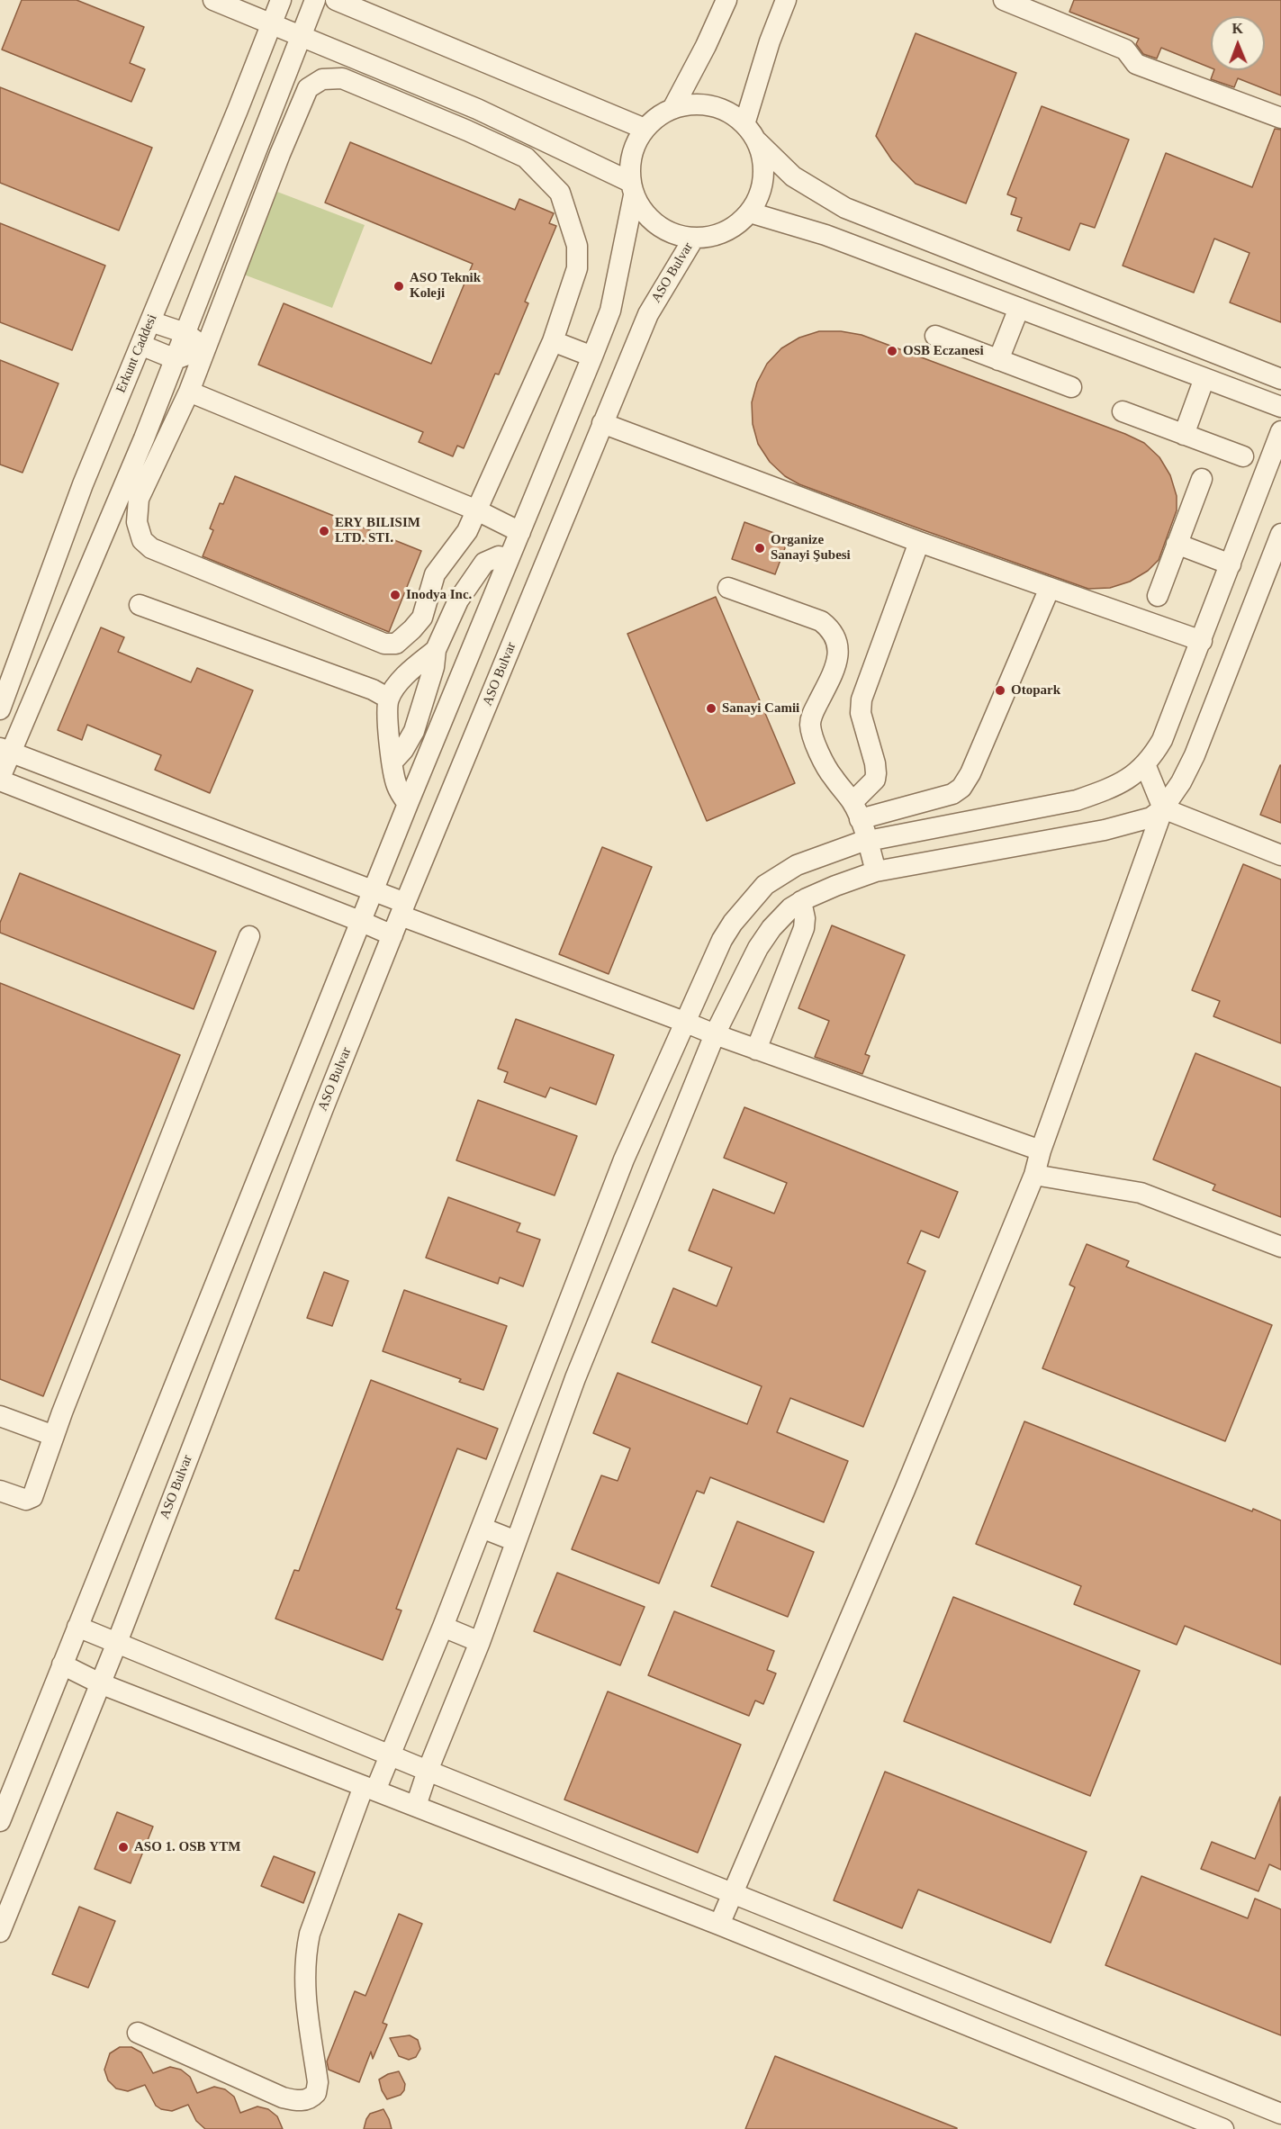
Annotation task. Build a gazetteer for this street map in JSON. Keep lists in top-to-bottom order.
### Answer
{
  "streets": {
    "street": ["ASO Bulvar", "Erkunt Caddesi"]
  },
  "places": [
    "ASO Teknik Koleji",
    "OSB Eczanesi",
    "ERY BILISIM LTD. STI.",
    "Organize Sanayi Şubesi",
    "Inodya Inc.",
    "Otopark",
    "Sanayi Camii",
    "ASO 1. OSB YTM"
  ],
  "north": "top"
}
